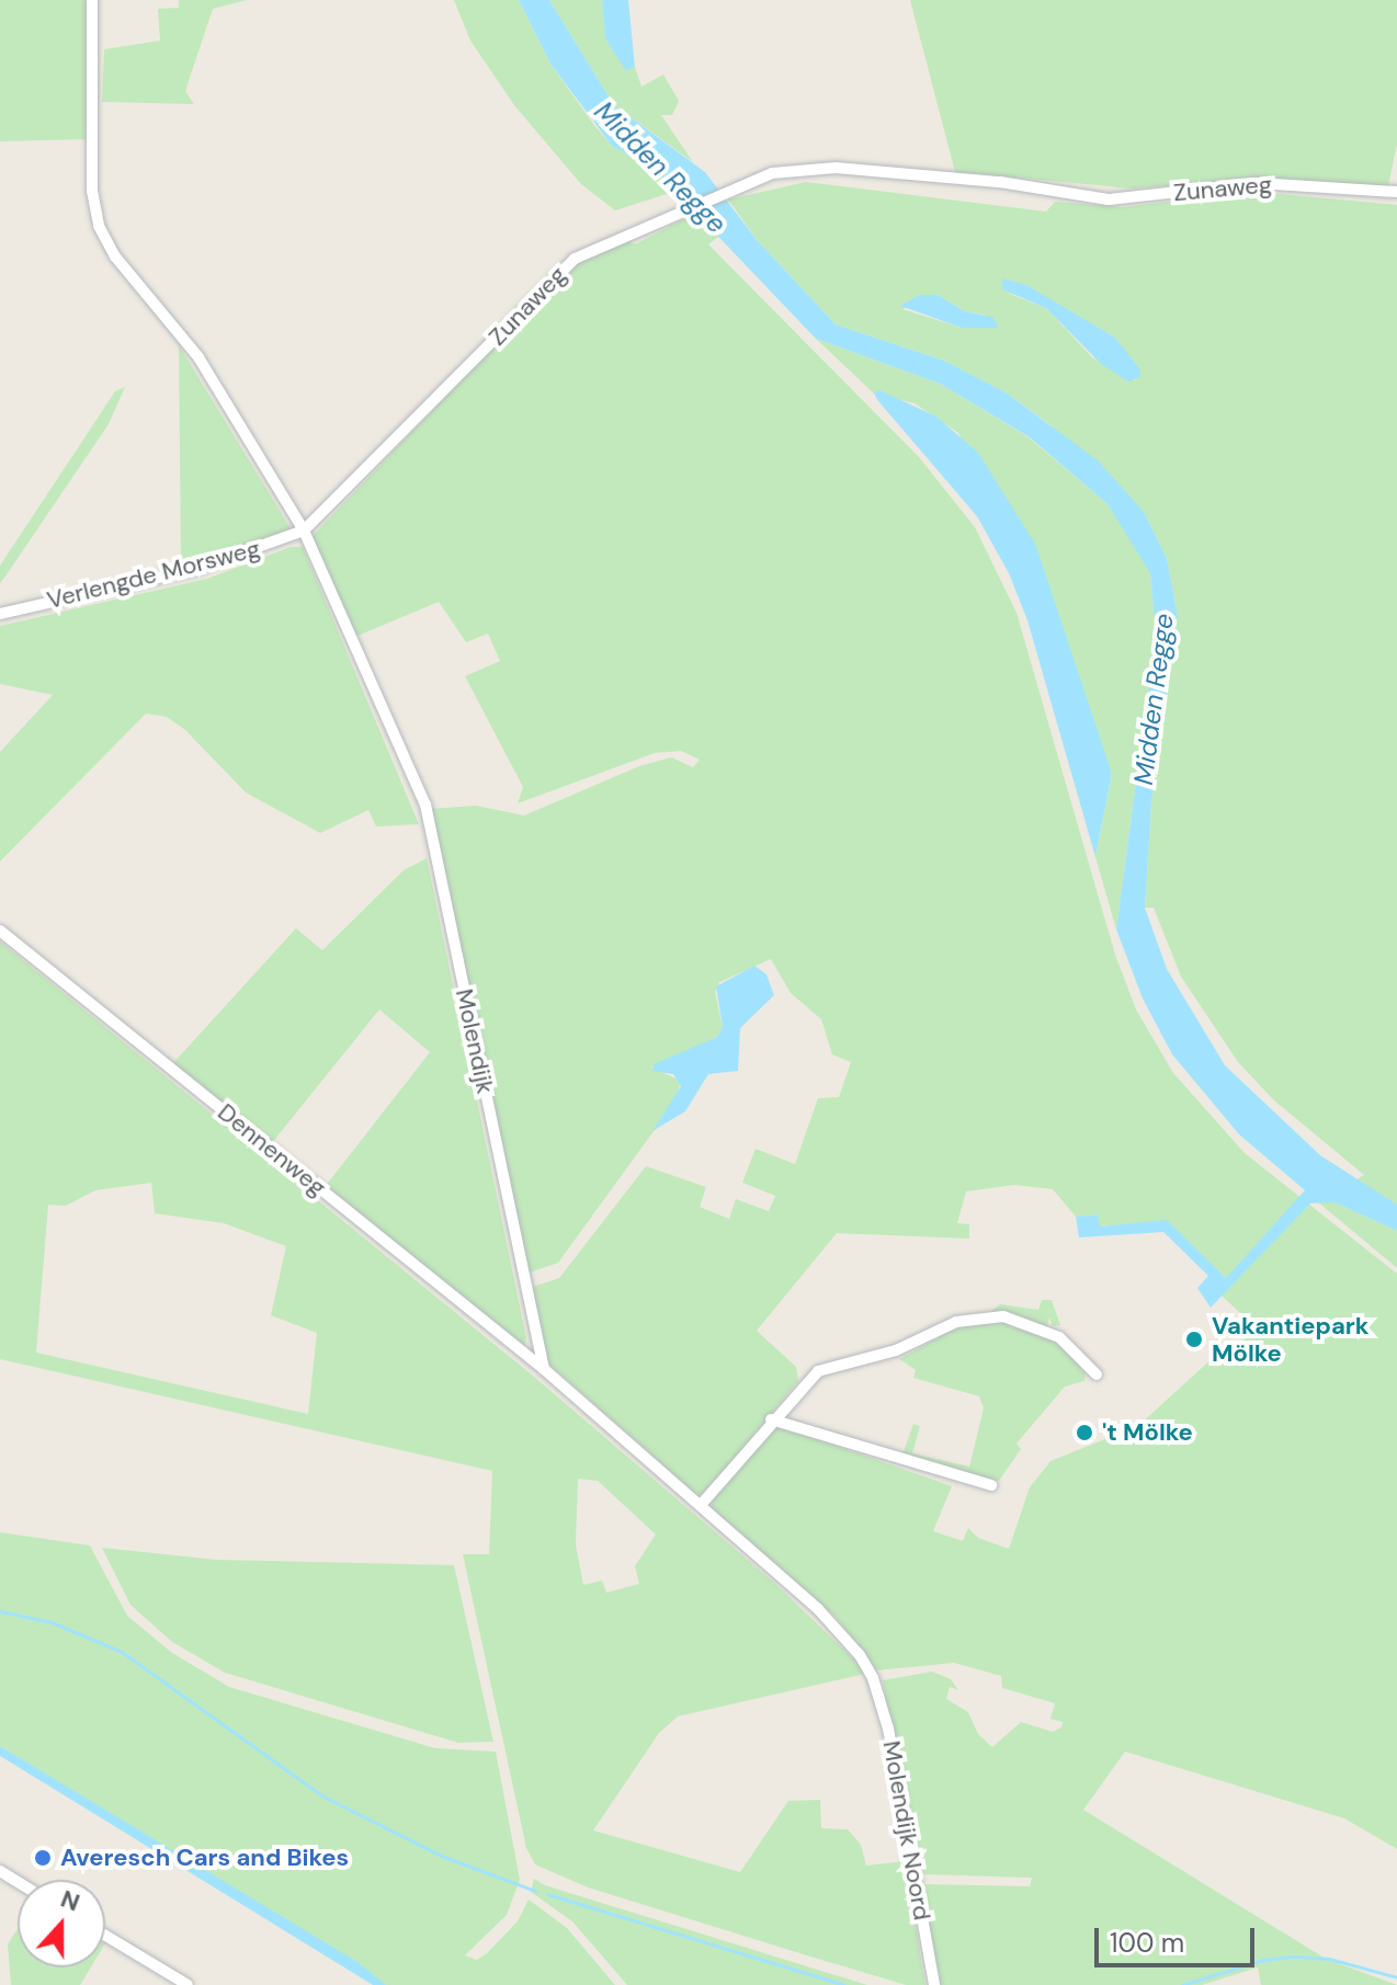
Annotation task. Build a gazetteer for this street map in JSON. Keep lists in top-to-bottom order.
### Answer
{
  "streets": {
    "street": [
      "Zunaweg",
      "Verlengde Morsweg",
      "Molendijk",
      "Dennenweg",
      "Molendijk Noord"
    ]
  },
  "crossings": [
    ["Zunaweg", "Verlengde Morsweg"],
    ["Zunaweg", "Molendijk"],
    ["Verlengde Morsweg", "Molendijk"],
    ["Molendijk", "Dennenweg"]
  ],
  "water": ["Midden Regge"],
  "places": ["Vakantiepark Mölke", "'t Mölke", "Averesch Cars and Bikes"],
  "scale_bar": "100 m",
  "north": "top"
}
